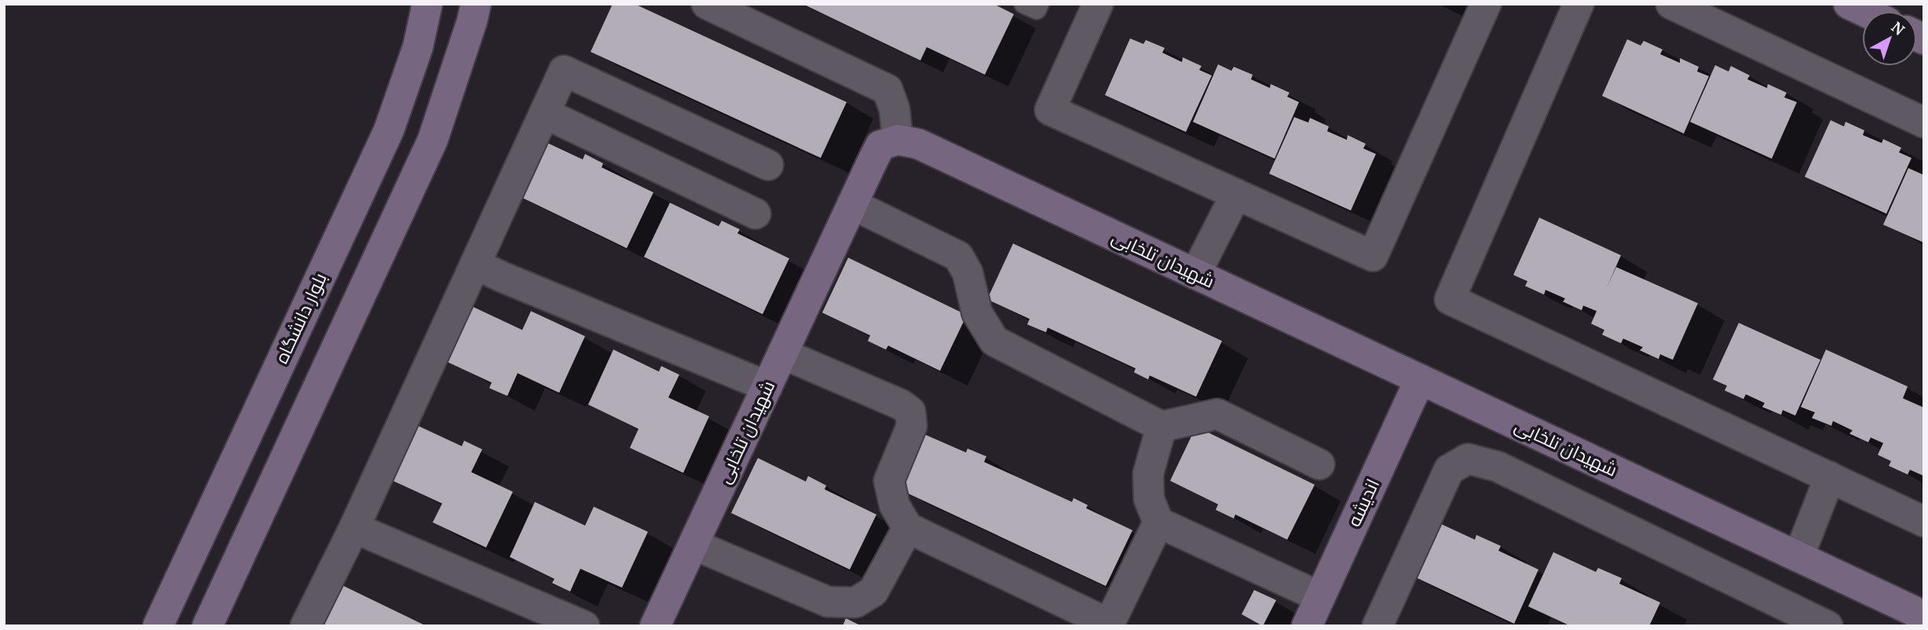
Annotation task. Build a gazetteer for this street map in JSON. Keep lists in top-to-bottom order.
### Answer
{
  "streets": {
    "street": ["شهیدان تلخابی", "بلوار دانشگاه", "انديشه"]
  },
  "crossings": [
    ["شهیدان تلخابی", "انديشه"]
  ],
  "north": "top right"
}
